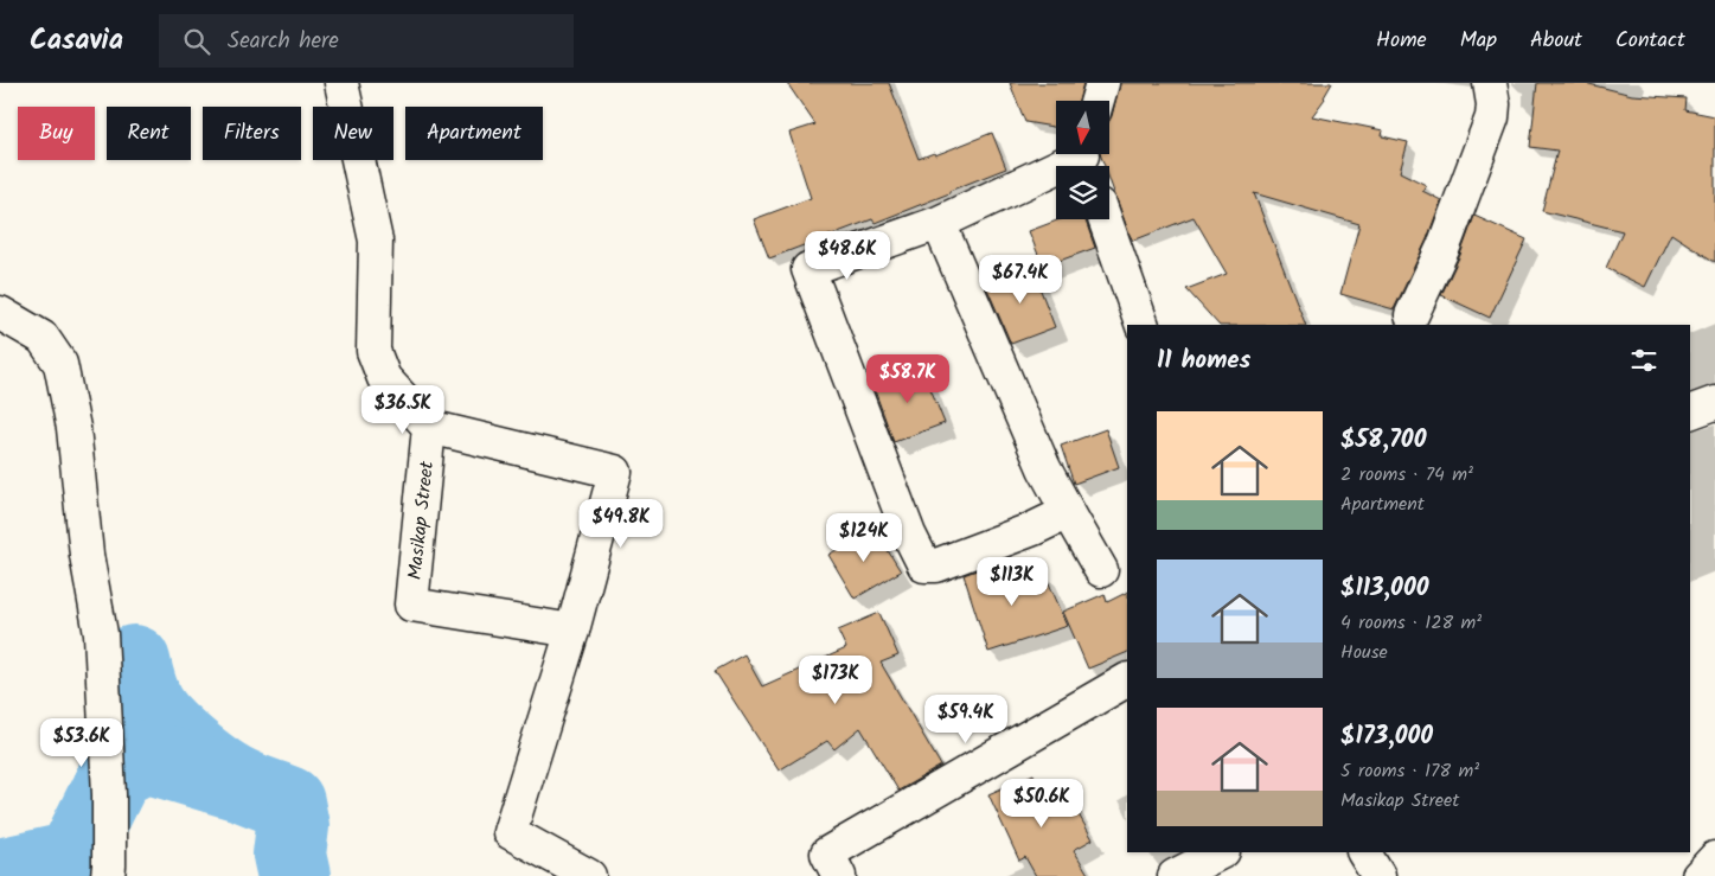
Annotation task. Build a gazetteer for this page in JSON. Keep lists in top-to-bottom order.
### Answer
{
  "streets": {
    "street": ["Masikap Street"]
  },
  "north": "bottom",
  "page": {
    "header": "Casavia",
    "search": "Search here",
    "nav": [
      "Home",
      "Map",
      "About",
      "Contact"
    ],
    "chip": [
      "Buy",
      "Rent",
      "Filters",
      "New",
      "Apartment"
    ],
    "price": [
      "$48.6K",
      "$67.4K",
      "$58.7K",
      "$36.5K",
      "$49.8K",
      "$124K",
      "$113K",
      "$173K",
      "$59.4K",
      "$53.6K",
      "$50.6K"
    ],
    "heading": "11 homes",
    "list": [
      {
        "name": "$58,700",
        "note": "2 rooms · 74 m² · Apartment"
      },
      {
        "name": "$113,000",
        "note": "4 rooms · 128 m² · House"
      },
      {
        "name": "$173,000",
        "note": "5 rooms · 178 m² · Masikap Street"
      }
    ]
  }
}
